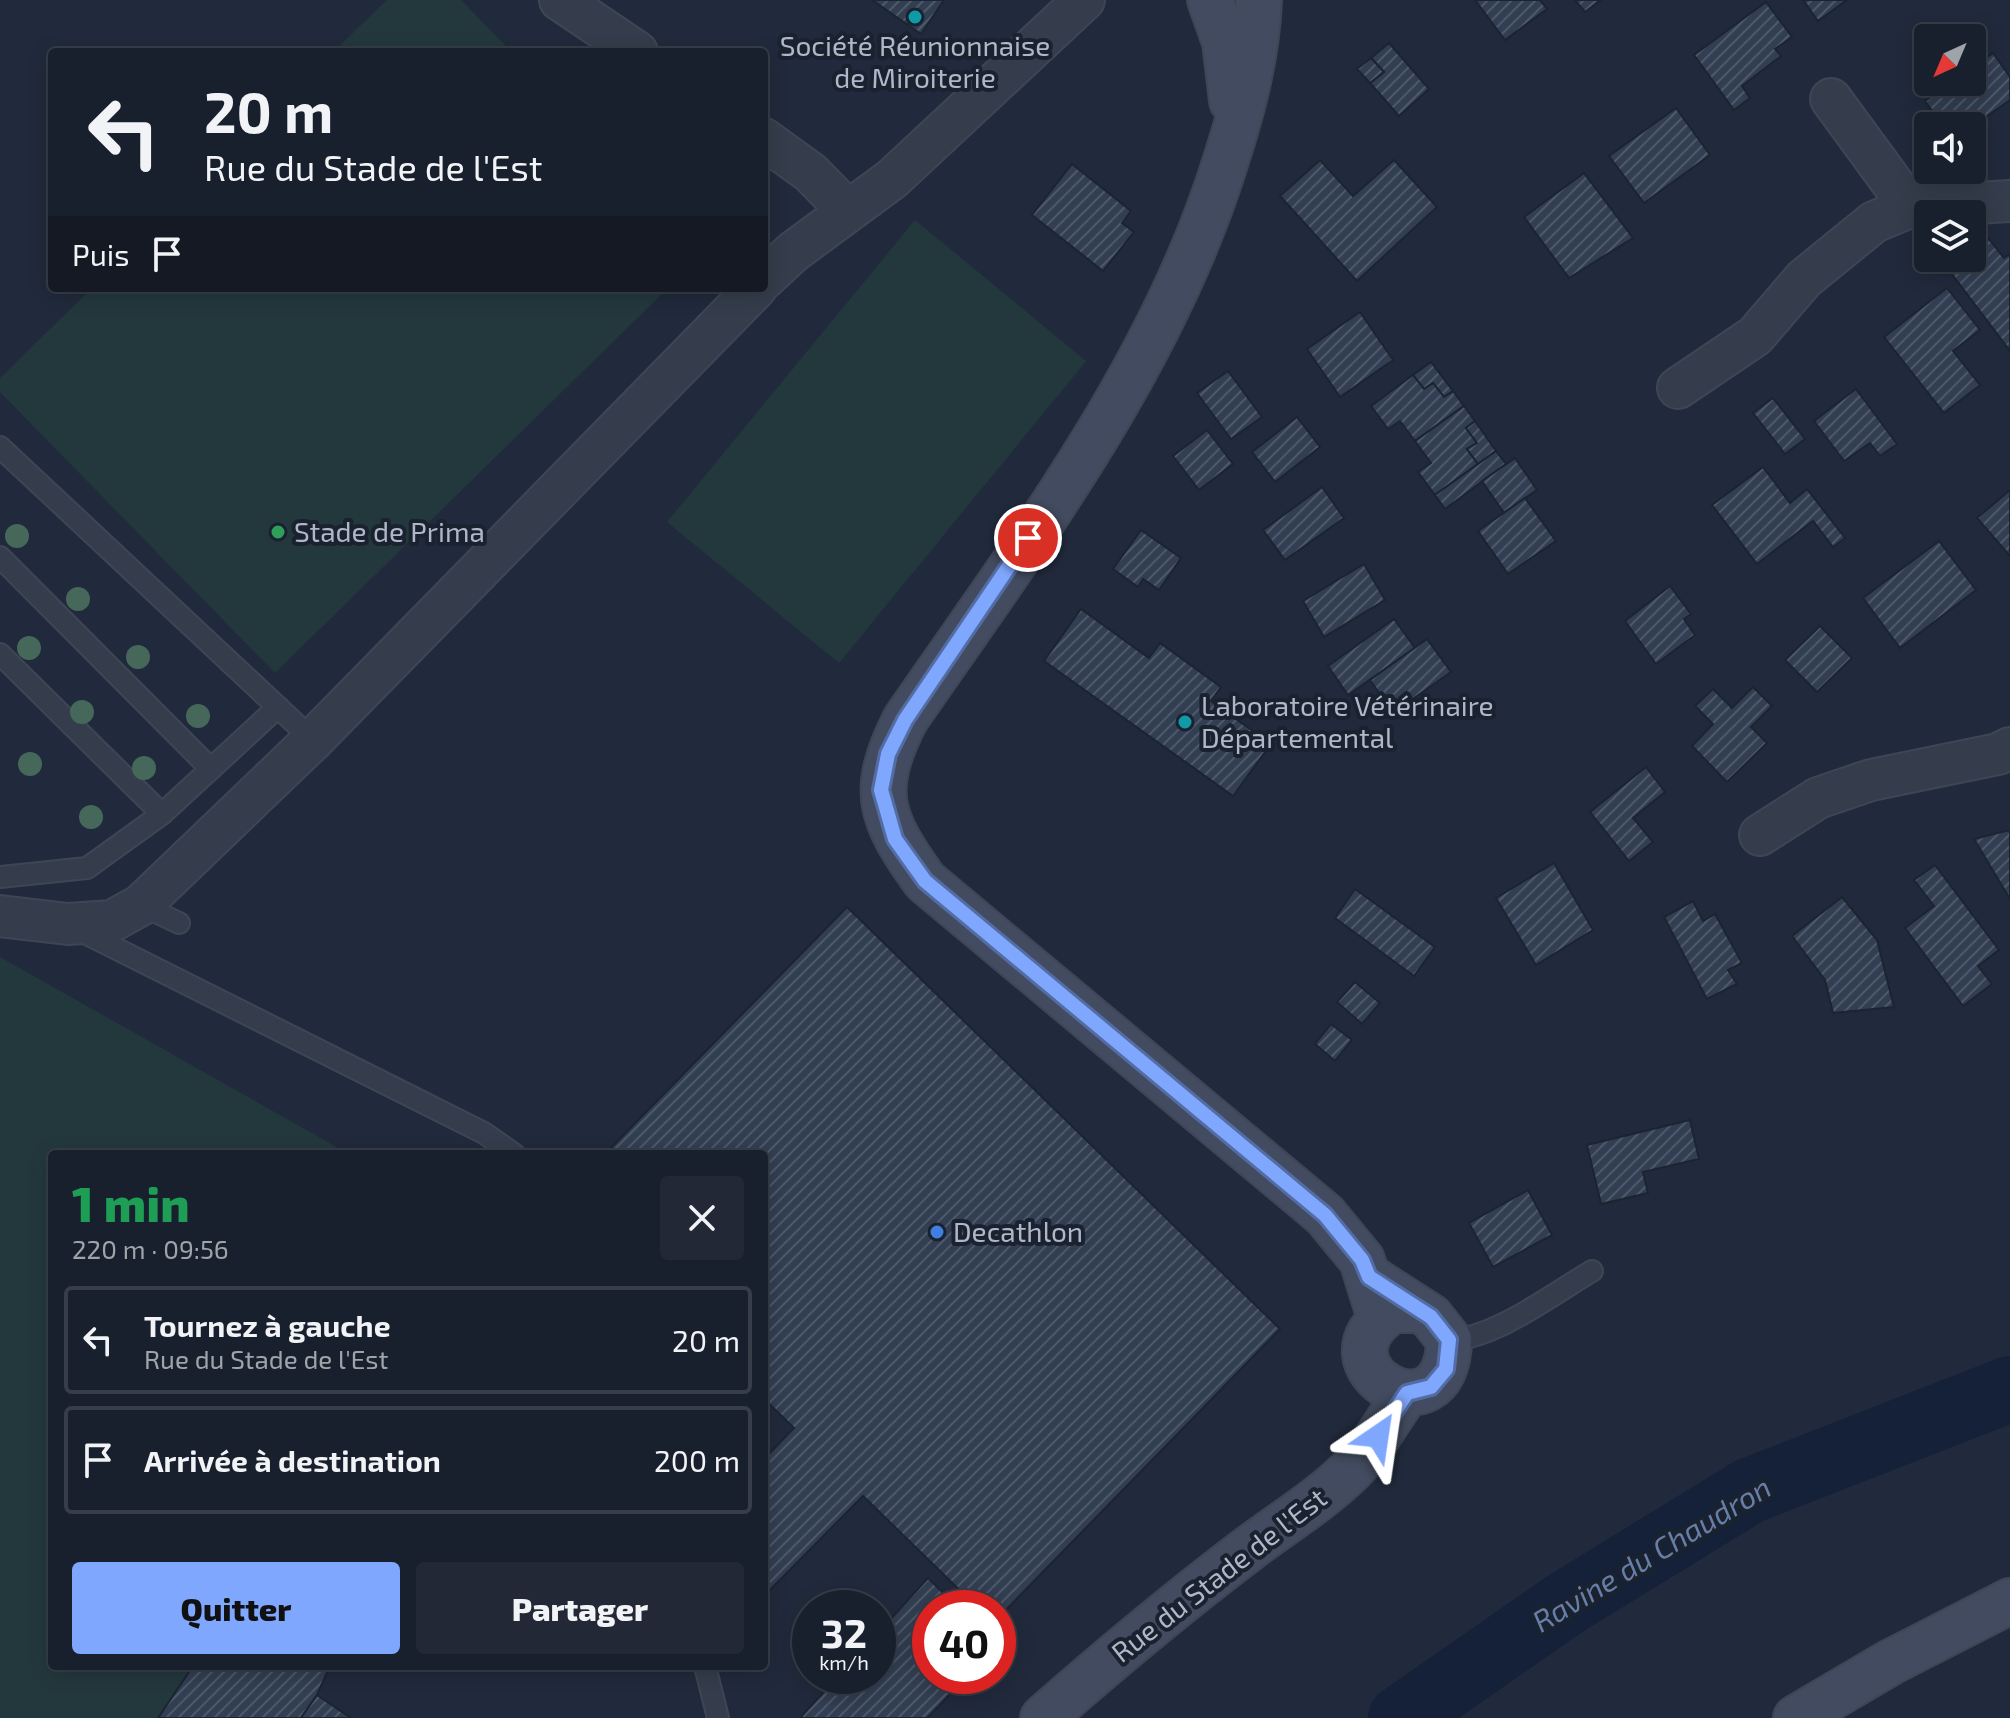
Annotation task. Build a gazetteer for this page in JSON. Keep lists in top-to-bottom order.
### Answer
{
  "streets": {
    "street": ["Rue du Stade de l'Est"]
  },
  "water": ["Ravine du Chaudron"],
  "places": [
    "Société Réunionnaise de Miroiterie",
    "Stade de Prima",
    "Laboratoire Vétérinaire Départemental",
    "Decathlon"
  ],
  "north": "bottom left",
  "page": {
    "turn": ["20 m", "Rue du Stade de l'Est"],
    "then": "Puis",
    "heading": ["1 min", "220 m · 09:56"],
    "list": [
      {
        "name": "Tournez à gauche",
        "note": "Rue du Stade de l'Est",
        "value": "20 m"
      },
      {
        "name": "Arrivée à destination",
        "value": "200 m"
      }
    ],
    "buttons": ["Quitter", "Partager"],
    "speed": "32 km/h",
    "limit": "40"
  }
}
